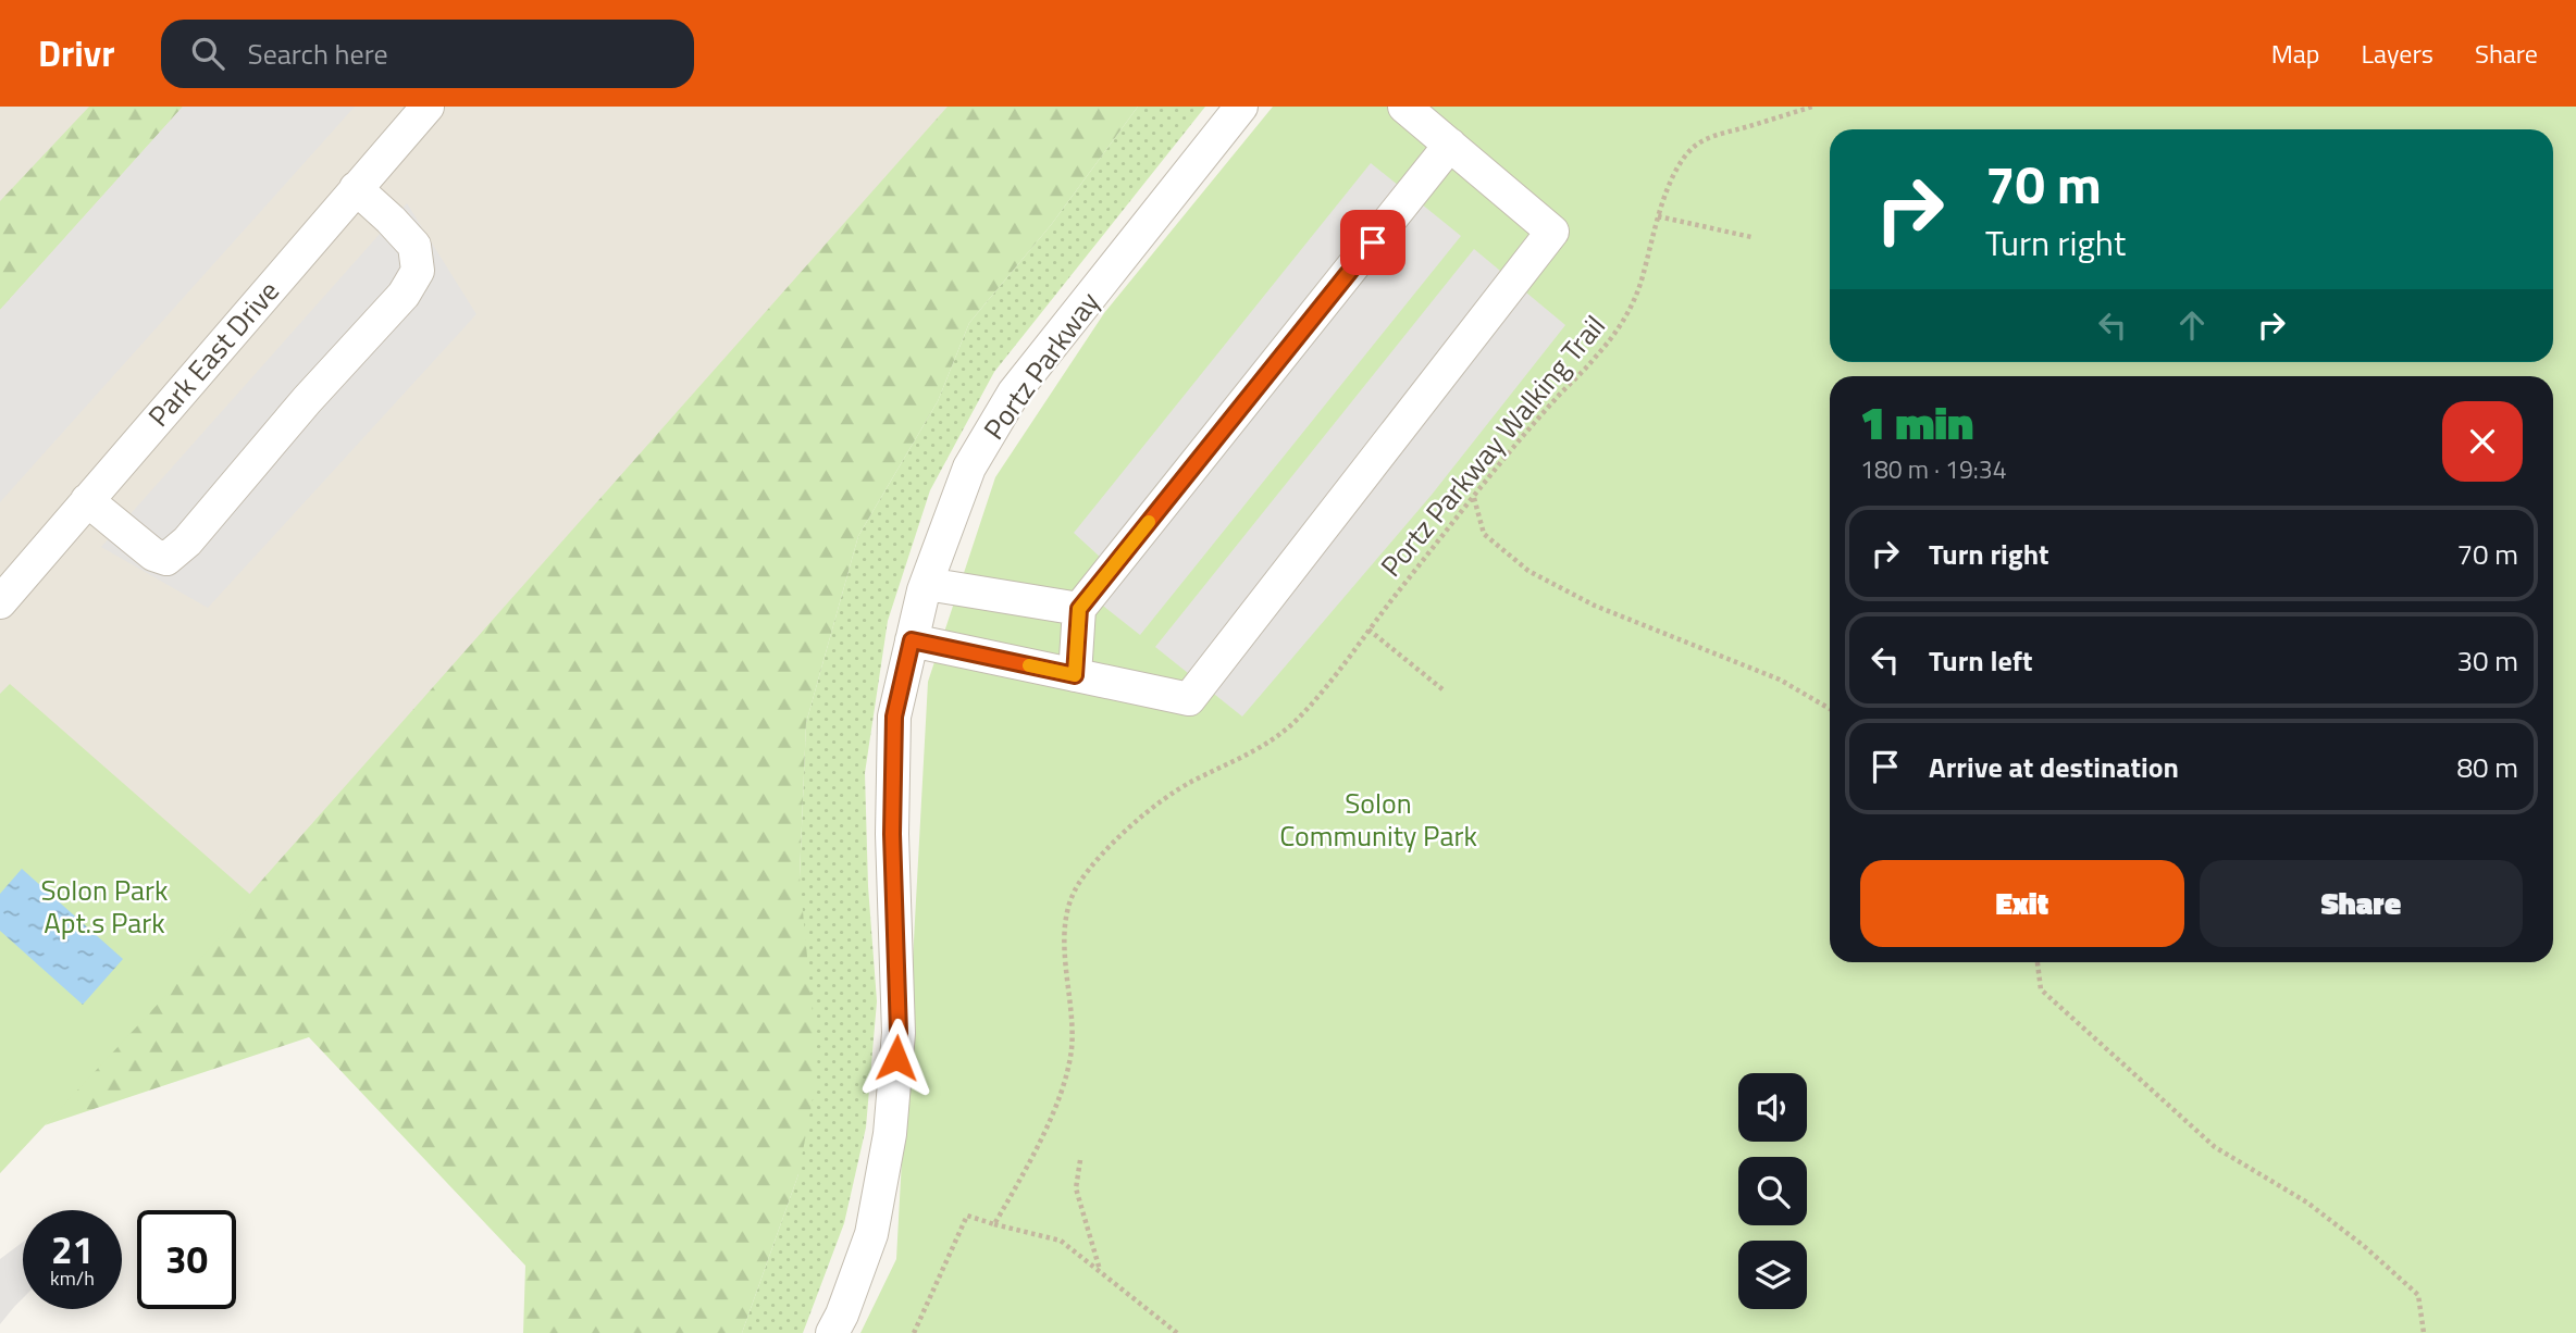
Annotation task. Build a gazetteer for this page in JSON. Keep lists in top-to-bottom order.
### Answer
{
  "streets": {
    "street": ["Park East Drive", "Portz Parkway"],
    "path": ["Portz Parkway Walking Trail"]
  },
  "parks": ["Solon Community Park", "Solon Park Apt.s Park"],
  "page": {
    "header": "Drivr",
    "search": "Search here",
    "nav": ["Map", "Layers", "Share"],
    "turn": ["70 m", "Turn right"],
    "heading": ["1 min", "180 m · 19:34"],
    "list": [
      {
        "name": "Turn right",
        "value": "70 m"
      },
      {
        "name": "Turn left",
        "value": "30 m"
      },
      {
        "name": "Arrive at destination",
        "value": "80 m"
      }
    ],
    "buttons": ["Exit", "Share"],
    "speed": "21 km/h",
    "limit": "30"
  }
}
